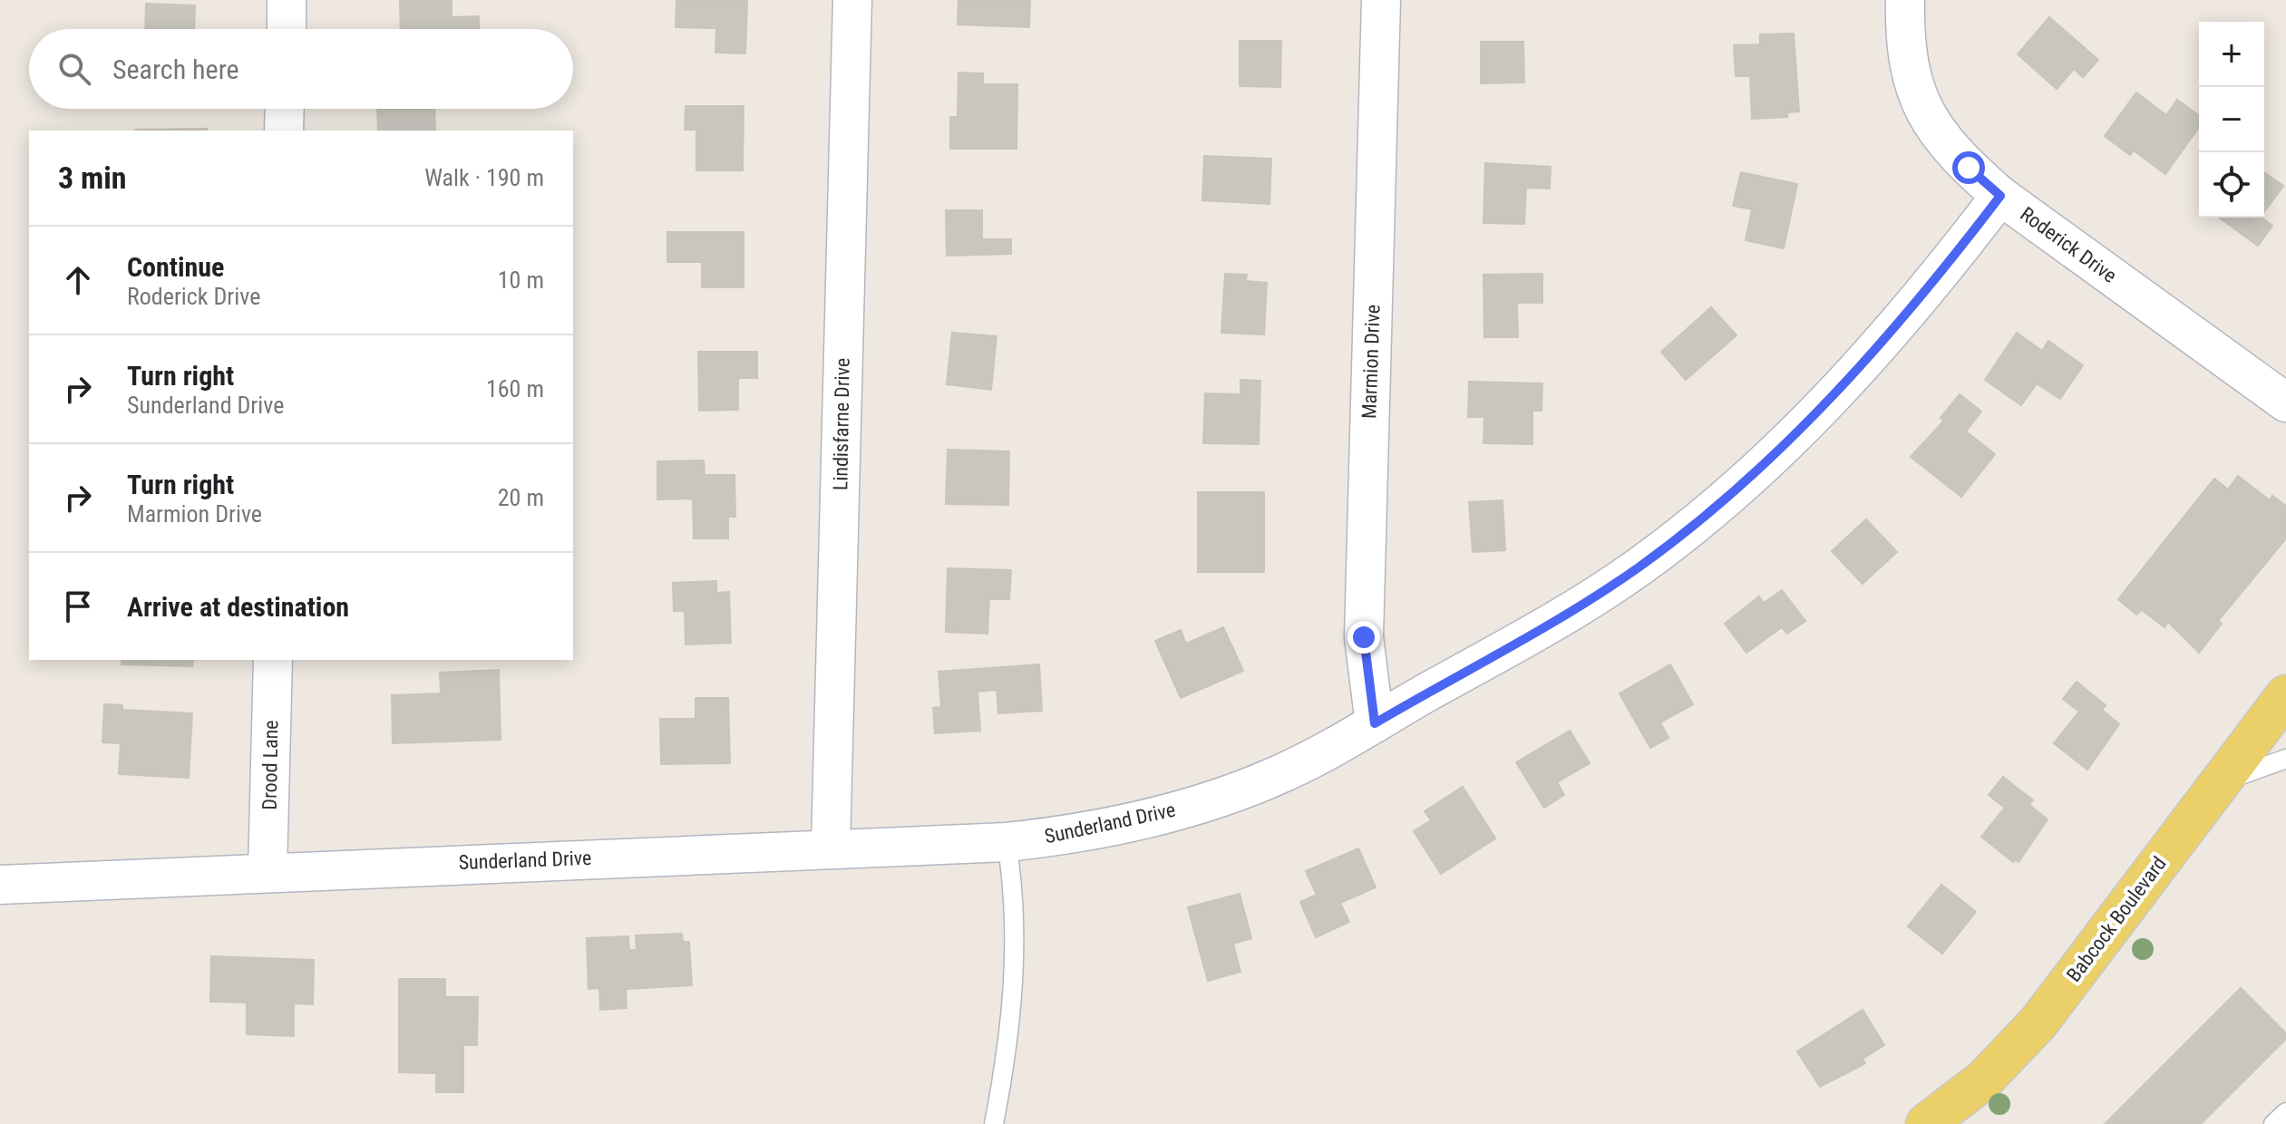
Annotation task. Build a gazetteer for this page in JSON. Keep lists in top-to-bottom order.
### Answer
{
  "streets": {
    "main road": ["Babcock Boulevard"],
    "street": [
      "Roderick Drive",
      "Marmion Drive",
      "Lindisfarne Drive",
      "Drood Lane",
      "Sunderland Drive"
    ]
  },
  "crossings": [
    ["Roderick Drive", "Sunderland Drive"],
    ["Marmion Drive", "Sunderland Drive"],
    ["Lindisfarne Drive", "Sunderland Drive"],
    ["Drood Lane", "Sunderland Drive"]
  ],
  "page": {
    "map_buttons": ["+", "−"],
    "search": "Search here",
    "heading": ["3 min", "Walk · 190 m"],
    "list": [
      ["Continue", "Roderick Drive", "10 m"],
      ["Turn right", "Sunderland Drive", "160 m"],
      ["Turn right", "Marmion Drive", "20 m"],
      "Arrive at destination"
    ]
  }
}
